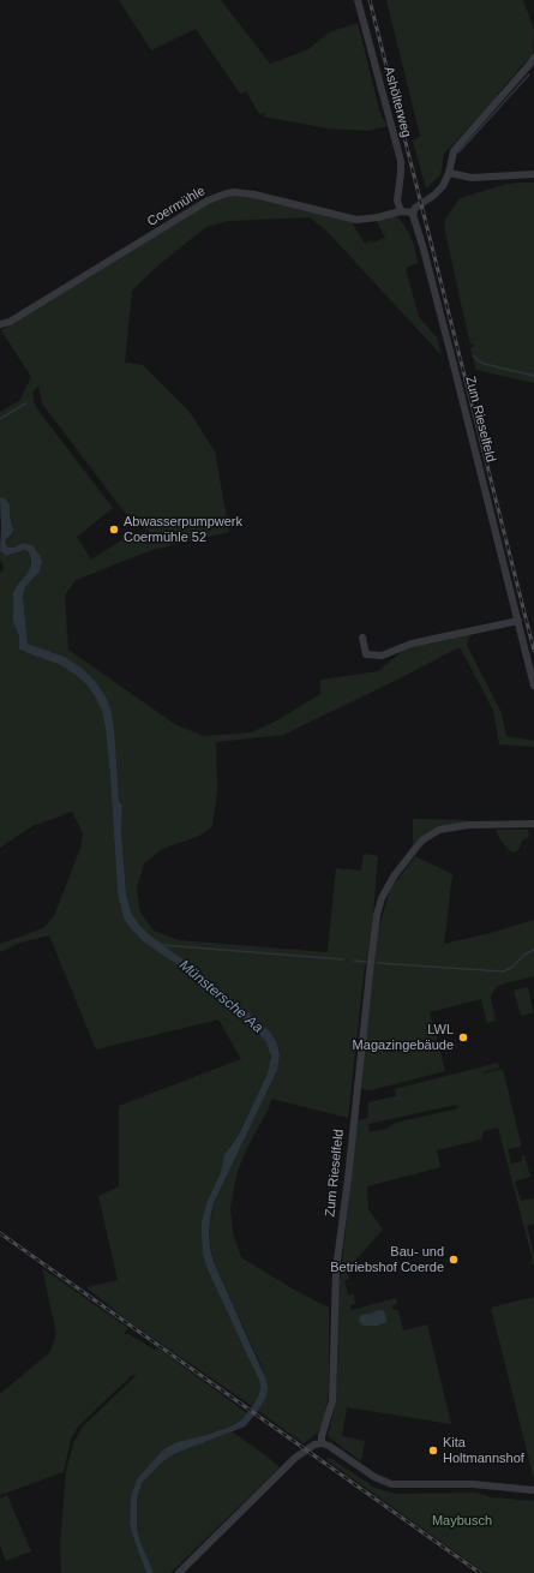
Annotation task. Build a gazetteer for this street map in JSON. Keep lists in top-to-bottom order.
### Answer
{
  "streets": {
    "street": ["Ashölterweg", "Coermühle", "Zum Rieselfeld"]
  },
  "crossings": [
    ["Ashölterweg", "Coermühle"],
    ["Coermühle", "Zum Rieselfeld"]
  ],
  "water": ["Münstersche Aa"],
  "parks": ["Maybusch"],
  "places": [
    "Abwasserpumpwerk Coermühle 52",
    "LWL Magazingebäude",
    "Bau- und Betriebshof Coerde",
    "Kita Holtmannshof"
  ]
}
